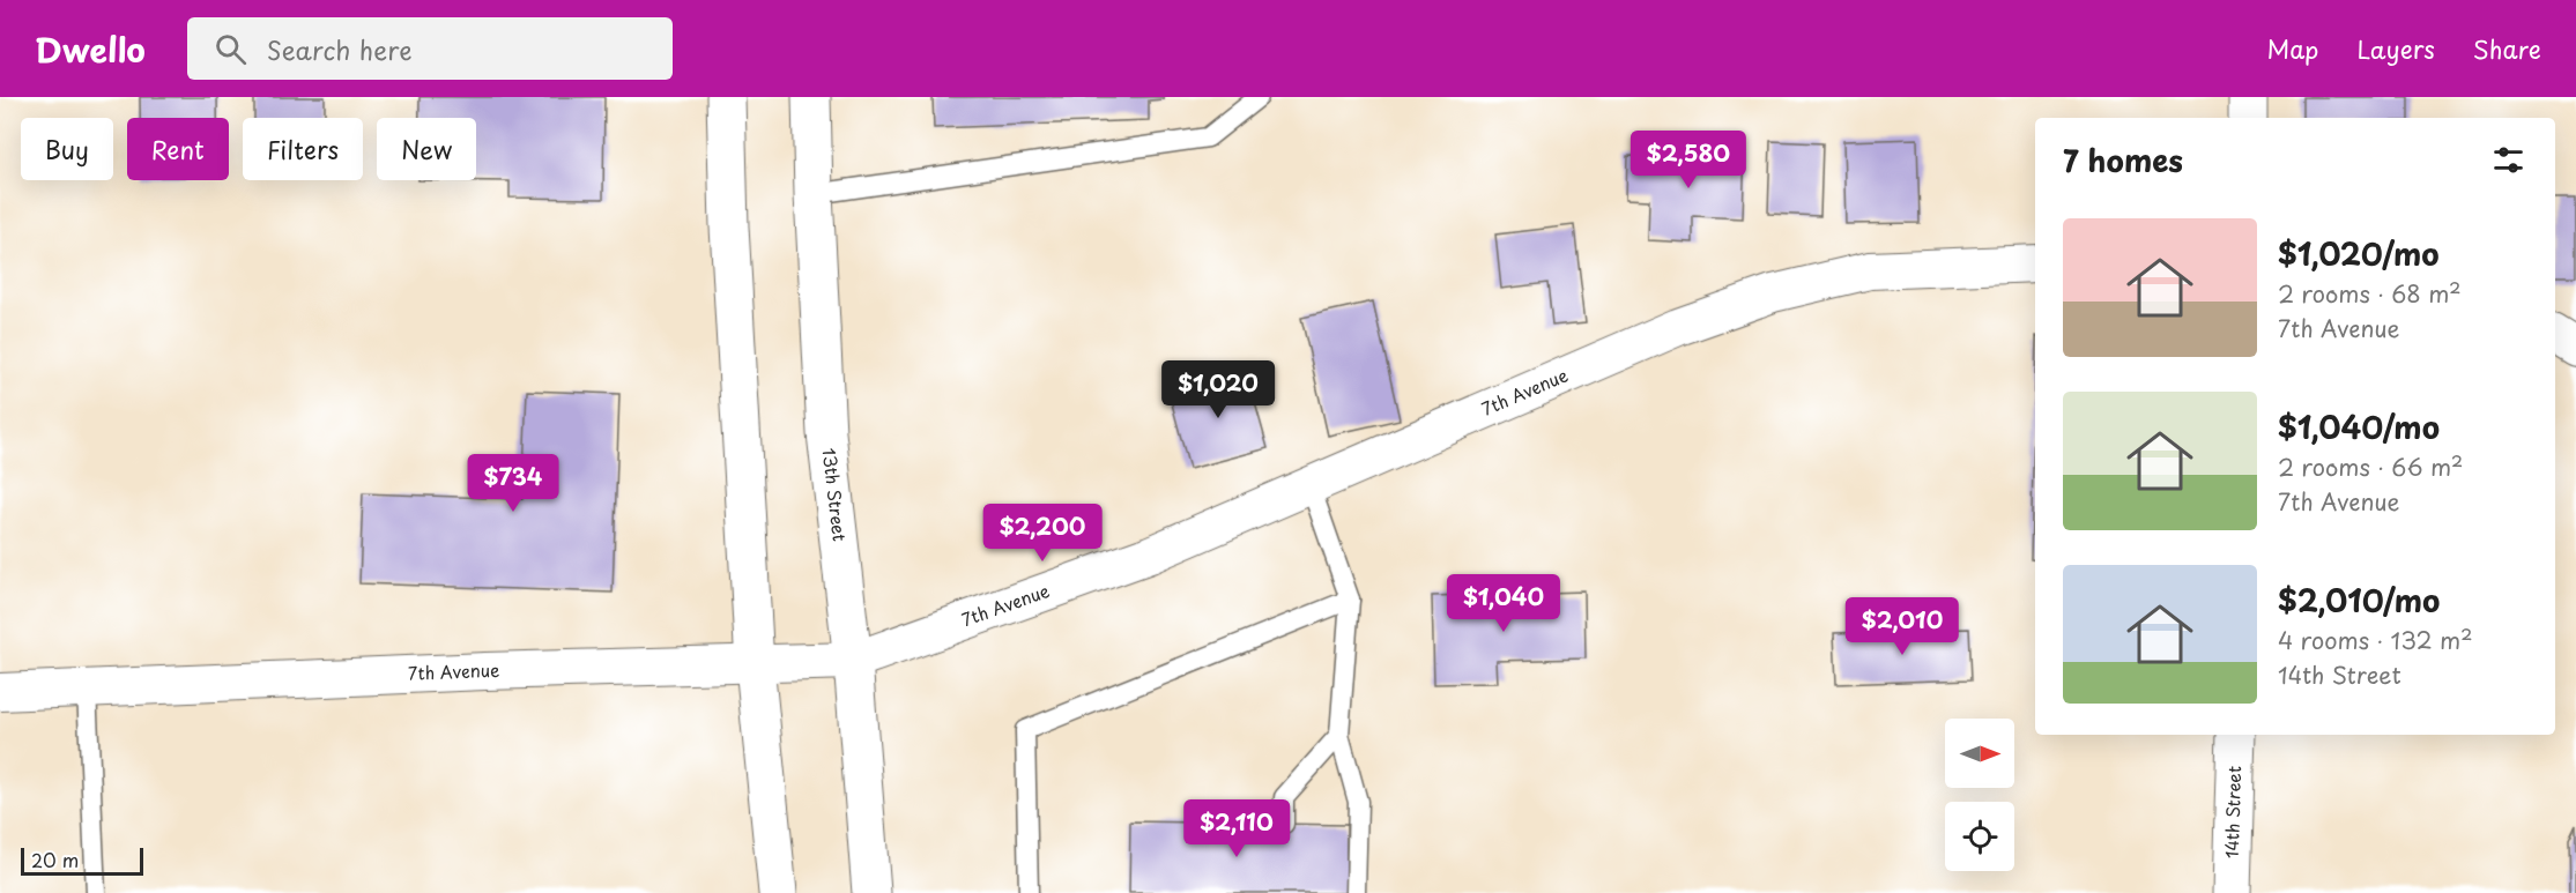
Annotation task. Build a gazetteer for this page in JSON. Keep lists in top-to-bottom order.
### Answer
{
  "streets": {
    "main road": ["13th Street", "14th Street"],
    "street": ["7th Avenue"]
  },
  "crossings": [
    ["7th Avenue", "13th Street"]
  ],
  "scale_bar": "20 m",
  "north": "right",
  "page": {
    "header": "Dwello",
    "search": "Search here",
    "nav": ["Map", "Layers", "Share"],
    "chip": [
      "Buy",
      "Rent",
      "Filters",
      "New"
    ],
    "heading": "7 homes",
    "price": [
      "$2,580",
      "$1,020",
      "$734",
      "$2,200",
      "$1,040",
      "$2,010",
      "$2,110"
    ],
    "list": [
      {
        "name": "$1,020/mo",
        "note": "2 rooms · 68 m² · 7th Avenue"
      },
      {
        "name": "$1,040/mo",
        "note": "2 rooms · 66 m² · 7th Avenue"
      },
      {
        "name": "$2,010/mo",
        "note": "4 rooms · 132 m² · 14th Street"
      }
    ],
    "scale": "20 m"
  }
}
